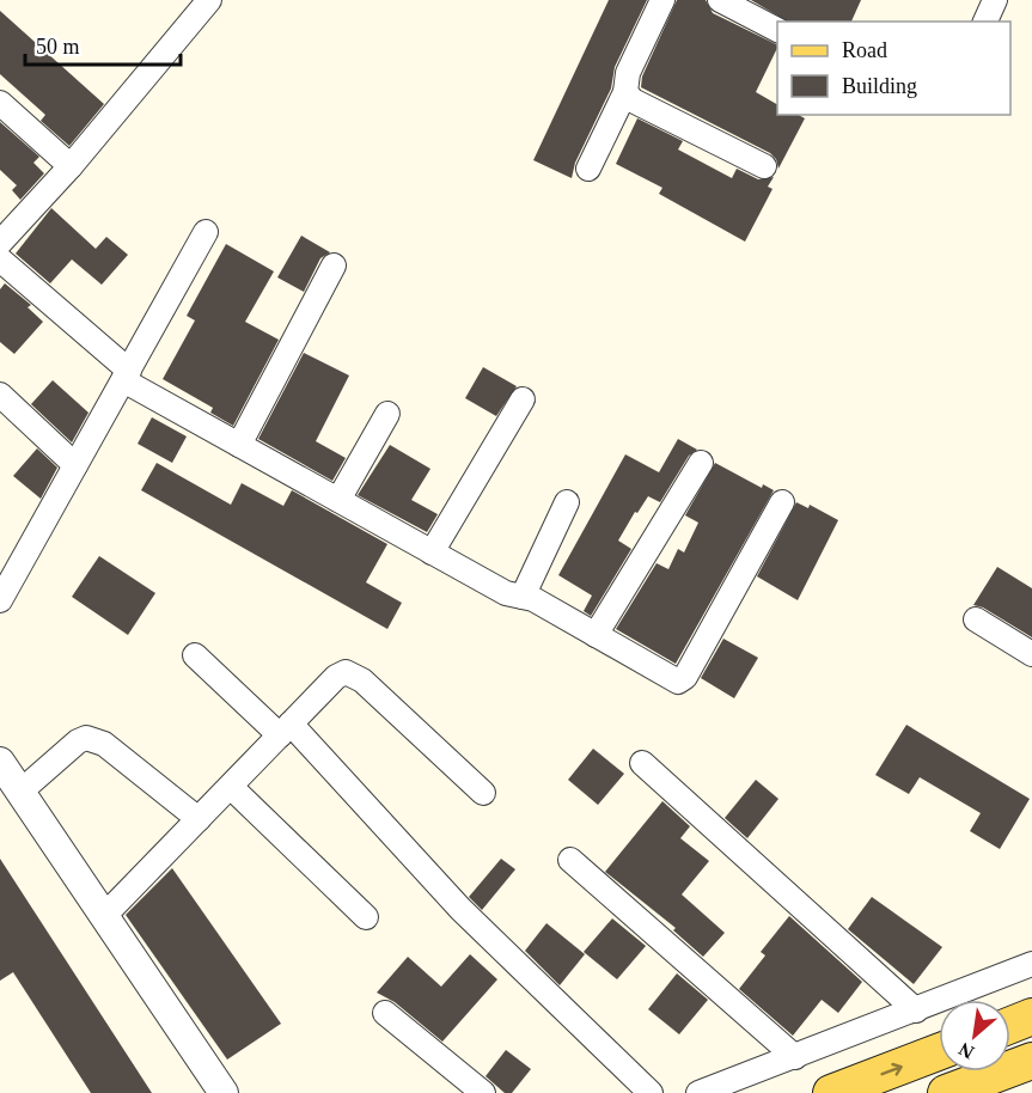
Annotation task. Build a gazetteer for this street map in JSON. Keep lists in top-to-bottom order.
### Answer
{
  "legend": ["Road", "Building"],
  "scale_bar": "50 m",
  "north": "bottom left"
}
